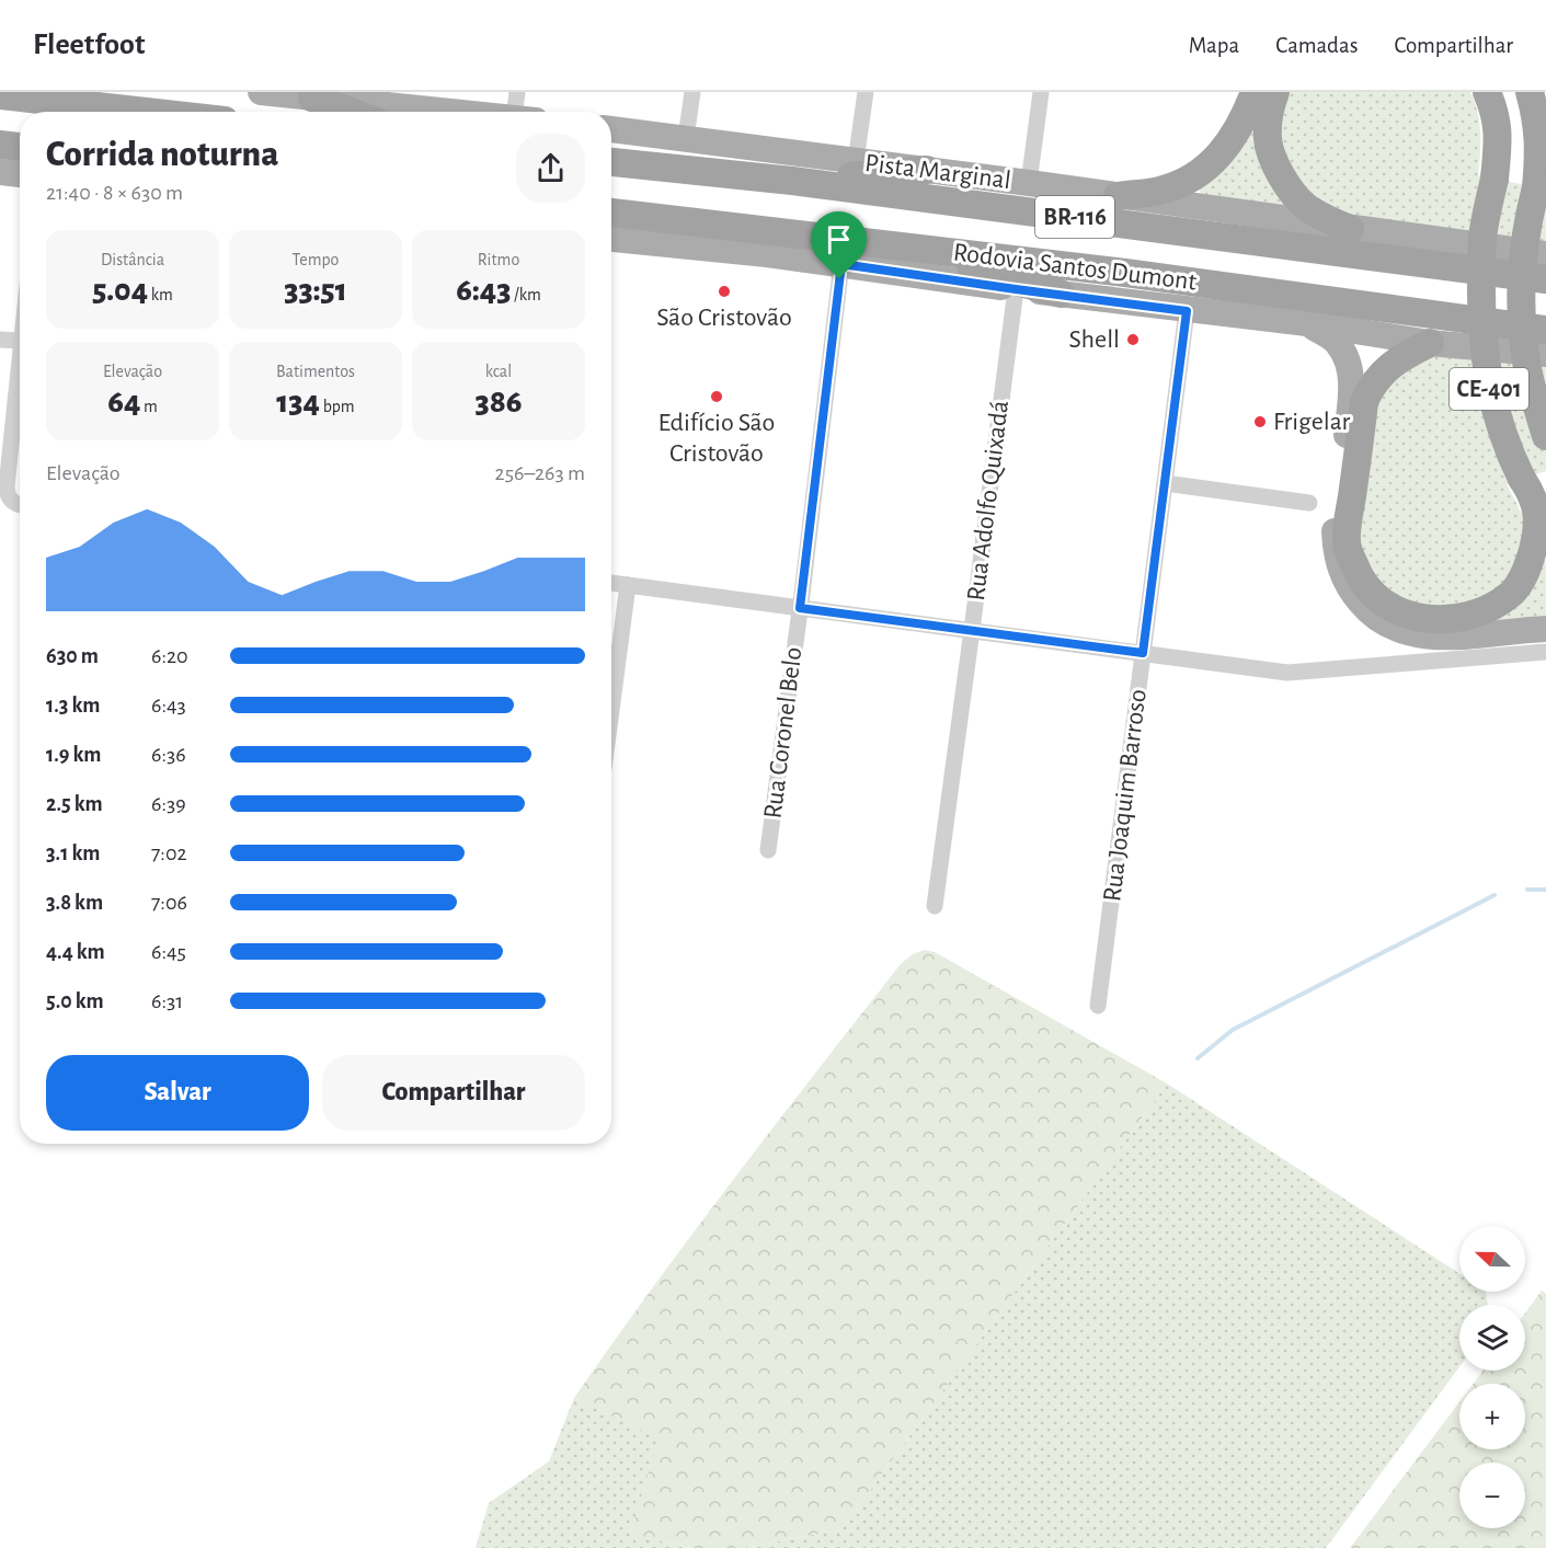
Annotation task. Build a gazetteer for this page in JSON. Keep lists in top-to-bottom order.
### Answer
{
  "streets": {
    "highway": ["BR-116", "Rodovia Santos Dumont", "CE-401"],
    "main road": ["Pista Marginal"],
    "street": ["Rua Adolfo Quixadá", "Rua Coronel Belo", "Rua Joaquim Barroso"]
  },
  "places": [
    "São Cristovão",
    "Shell",
    "Edifício São Cristovão",
    "Frigelar"
  ],
  "north": "left",
  "page": {
    "header": "Fleetfoot",
    "nav": ["Mapa", "Camadas", "Compartilhar"],
    "heading": ["Corrida noturna", "21:40 · 8 × 630 m"],
    "stats": [
      ["Distância", "5.04 km"],
      ["Tempo", "33:51"],
      ["Ritmo", "6:43 /km"],
      ["Elevação", "64 m"],
      ["Batimentos", "134 bpm"],
      ["kcal", "386"]
    ],
    "chart": ["Elevação", "256–263 m"],
    "list": [
      {
        "name": "630 m",
        "note": "6:20"
      },
      {
        "name": "1.3 km",
        "note": "6:43"
      },
      {
        "name": "1.9 km",
        "note": "6:36"
      },
      {
        "name": "2.5 km",
        "note": "6:39"
      },
      {
        "name": "3.1 km",
        "note": "7:02"
      },
      {
        "name": "3.8 km",
        "note": "7:06"
      },
      {
        "name": "4.4 km",
        "note": "6:45"
      },
      {
        "name": "5.0 km",
        "note": "6:31"
      }
    ],
    "buttons": ["Salvar", "Compartilhar"],
    "map_buttons": ["+", "−"]
  }
}
